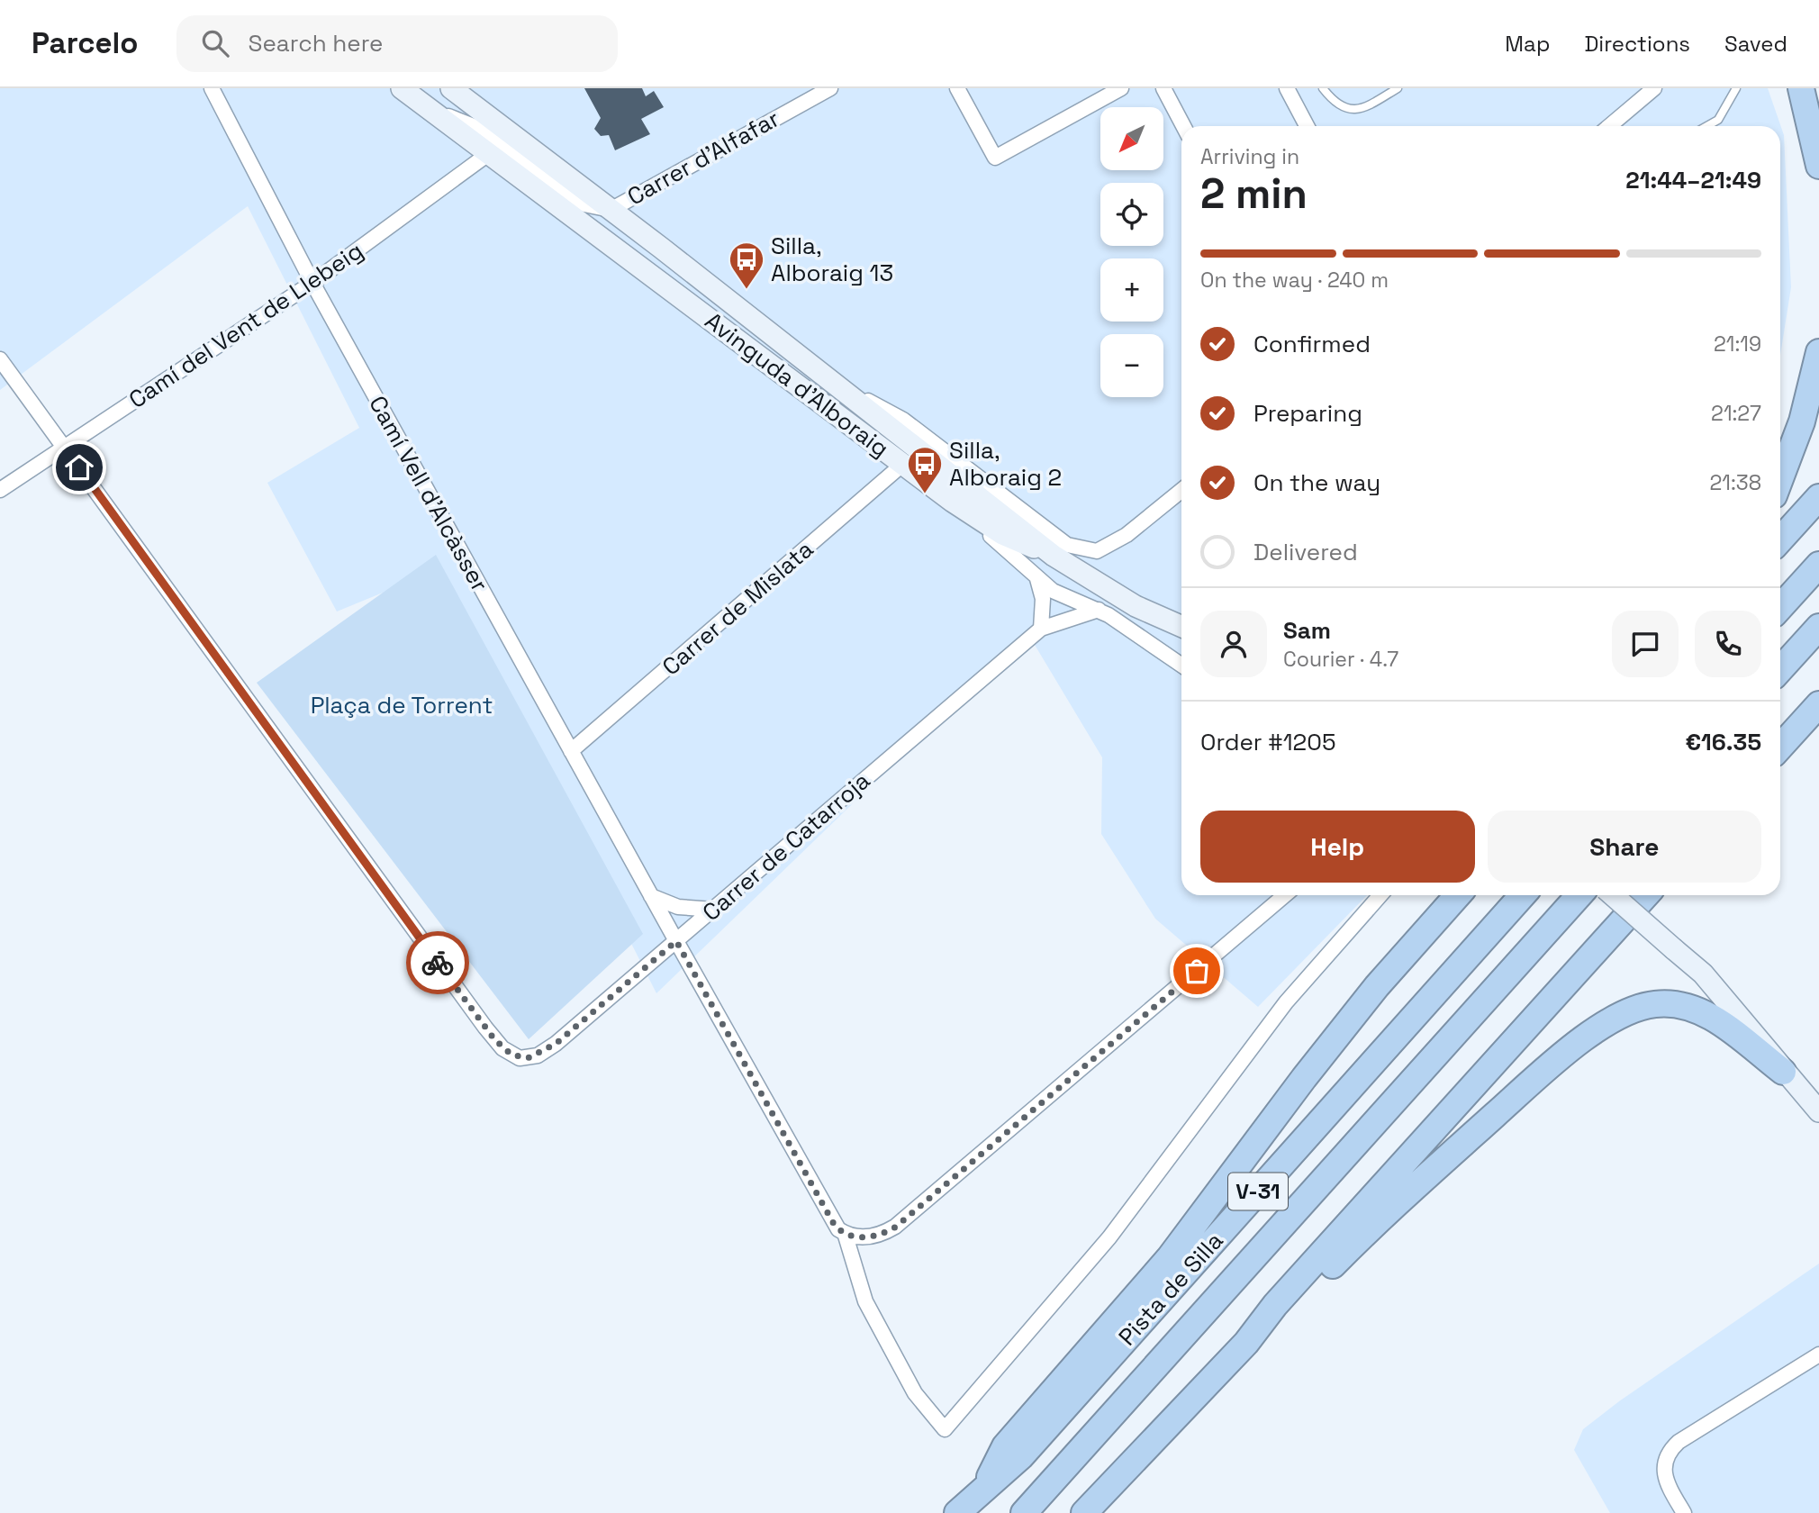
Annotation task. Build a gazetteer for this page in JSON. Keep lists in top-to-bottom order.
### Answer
{
  "streets": {
    "highway": ["V-31", "Pista de Silla"],
    "street": [
      "Carrer d'Alfafar",
      "Camí del Vent de Llebeig",
      "Avinguda d’Alboraig",
      "Camí Vell d'Alcàsser",
      "Carrer de Mislata",
      "Carrer de Catarroja"
    ]
  },
  "crossings": [
    ["Carrer d'Alfafar", "Avinguda d’Alboraig"],
    ["Camí del Vent de Llebeig", "Avinguda d’Alboraig"],
    ["Camí del Vent de Llebeig", "Camí Vell d'Alcàsser"],
    ["Camí del Vent de Llebeig", "Carrer de Catarroja"],
    ["Avinguda d’Alboraig", "Carrer de Mislata"],
    ["Camí Vell d'Alcàsser", "Carrer de Mislata"],
    ["Camí Vell d'Alcàsser", "Carrer de Catarroja"]
  ],
  "parks": ["Plaça de Torrent"],
  "places": {
    "bus stop": ["Silla, Alboraig 13", "Silla, Alboraig 2"]
  },
  "north": "bottom left",
  "page": {
    "header": "Parcelo",
    "search": "Search here",
    "nav": ["Map", "Directions", "Saved"],
    "map_buttons": ["+", "−"],
    "heading": ["2 min", "Arriving in", "21:44–21:49"],
    "panel": [
      "Sam",
      "Courier · 4.7",
      "Order #1205",
      "€16.35"
    ],
    "bar": "On the way · 240 m",
    "list": [
      ["Confirmed", "21:19"],
      ["Preparing", "21:27"],
      ["On the way", "21:38"],
      "Delivered"
    ],
    "buttons": ["Help", "Share"]
  }
}
